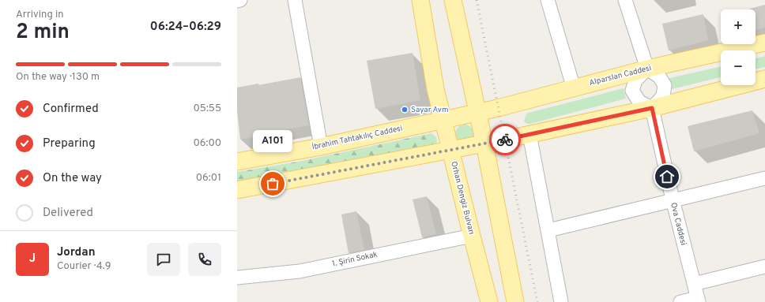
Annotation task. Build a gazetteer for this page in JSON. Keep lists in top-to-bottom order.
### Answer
{
  "streets": {
    "main road": ["Alparslan Caddesi", "İbrahim Tahtakılıç Caddesi", "Orhan Dengiz Bulvarı"],
    "street": ["Ova Caddesi", "1. Şirin Sokak"]
  },
  "crossings": [
    ["Alparslan Caddesi", "İbrahim Tahtakılıç Caddesi"],
    ["Alparslan Caddesi", "Ova Caddesi"],
    ["İbrahim Tahtakılıç Caddesi", "Orhan Dengiz Bulvarı"],
    ["Orhan Dengiz Bulvarı", "1. Şirin Sokak"]
  ],
  "places": ["Sayar Avm", "A101"],
  "page": {
    "heading": ["2 min", "Arriving in", "06:24–06:29"],
    "panel": ["Jordan", "Courier · 4.9"],
    "map_buttons": ["+", "−"],
    "bar": "On the way · 130 m",
    "list": [
      ["Confirmed", "05:55"],
      ["Preparing", "06:00"],
      ["On the way", "06:01"],
      "Delivered"
    ],
    "bubble": "A101",
    "round": "J"
  }
}
